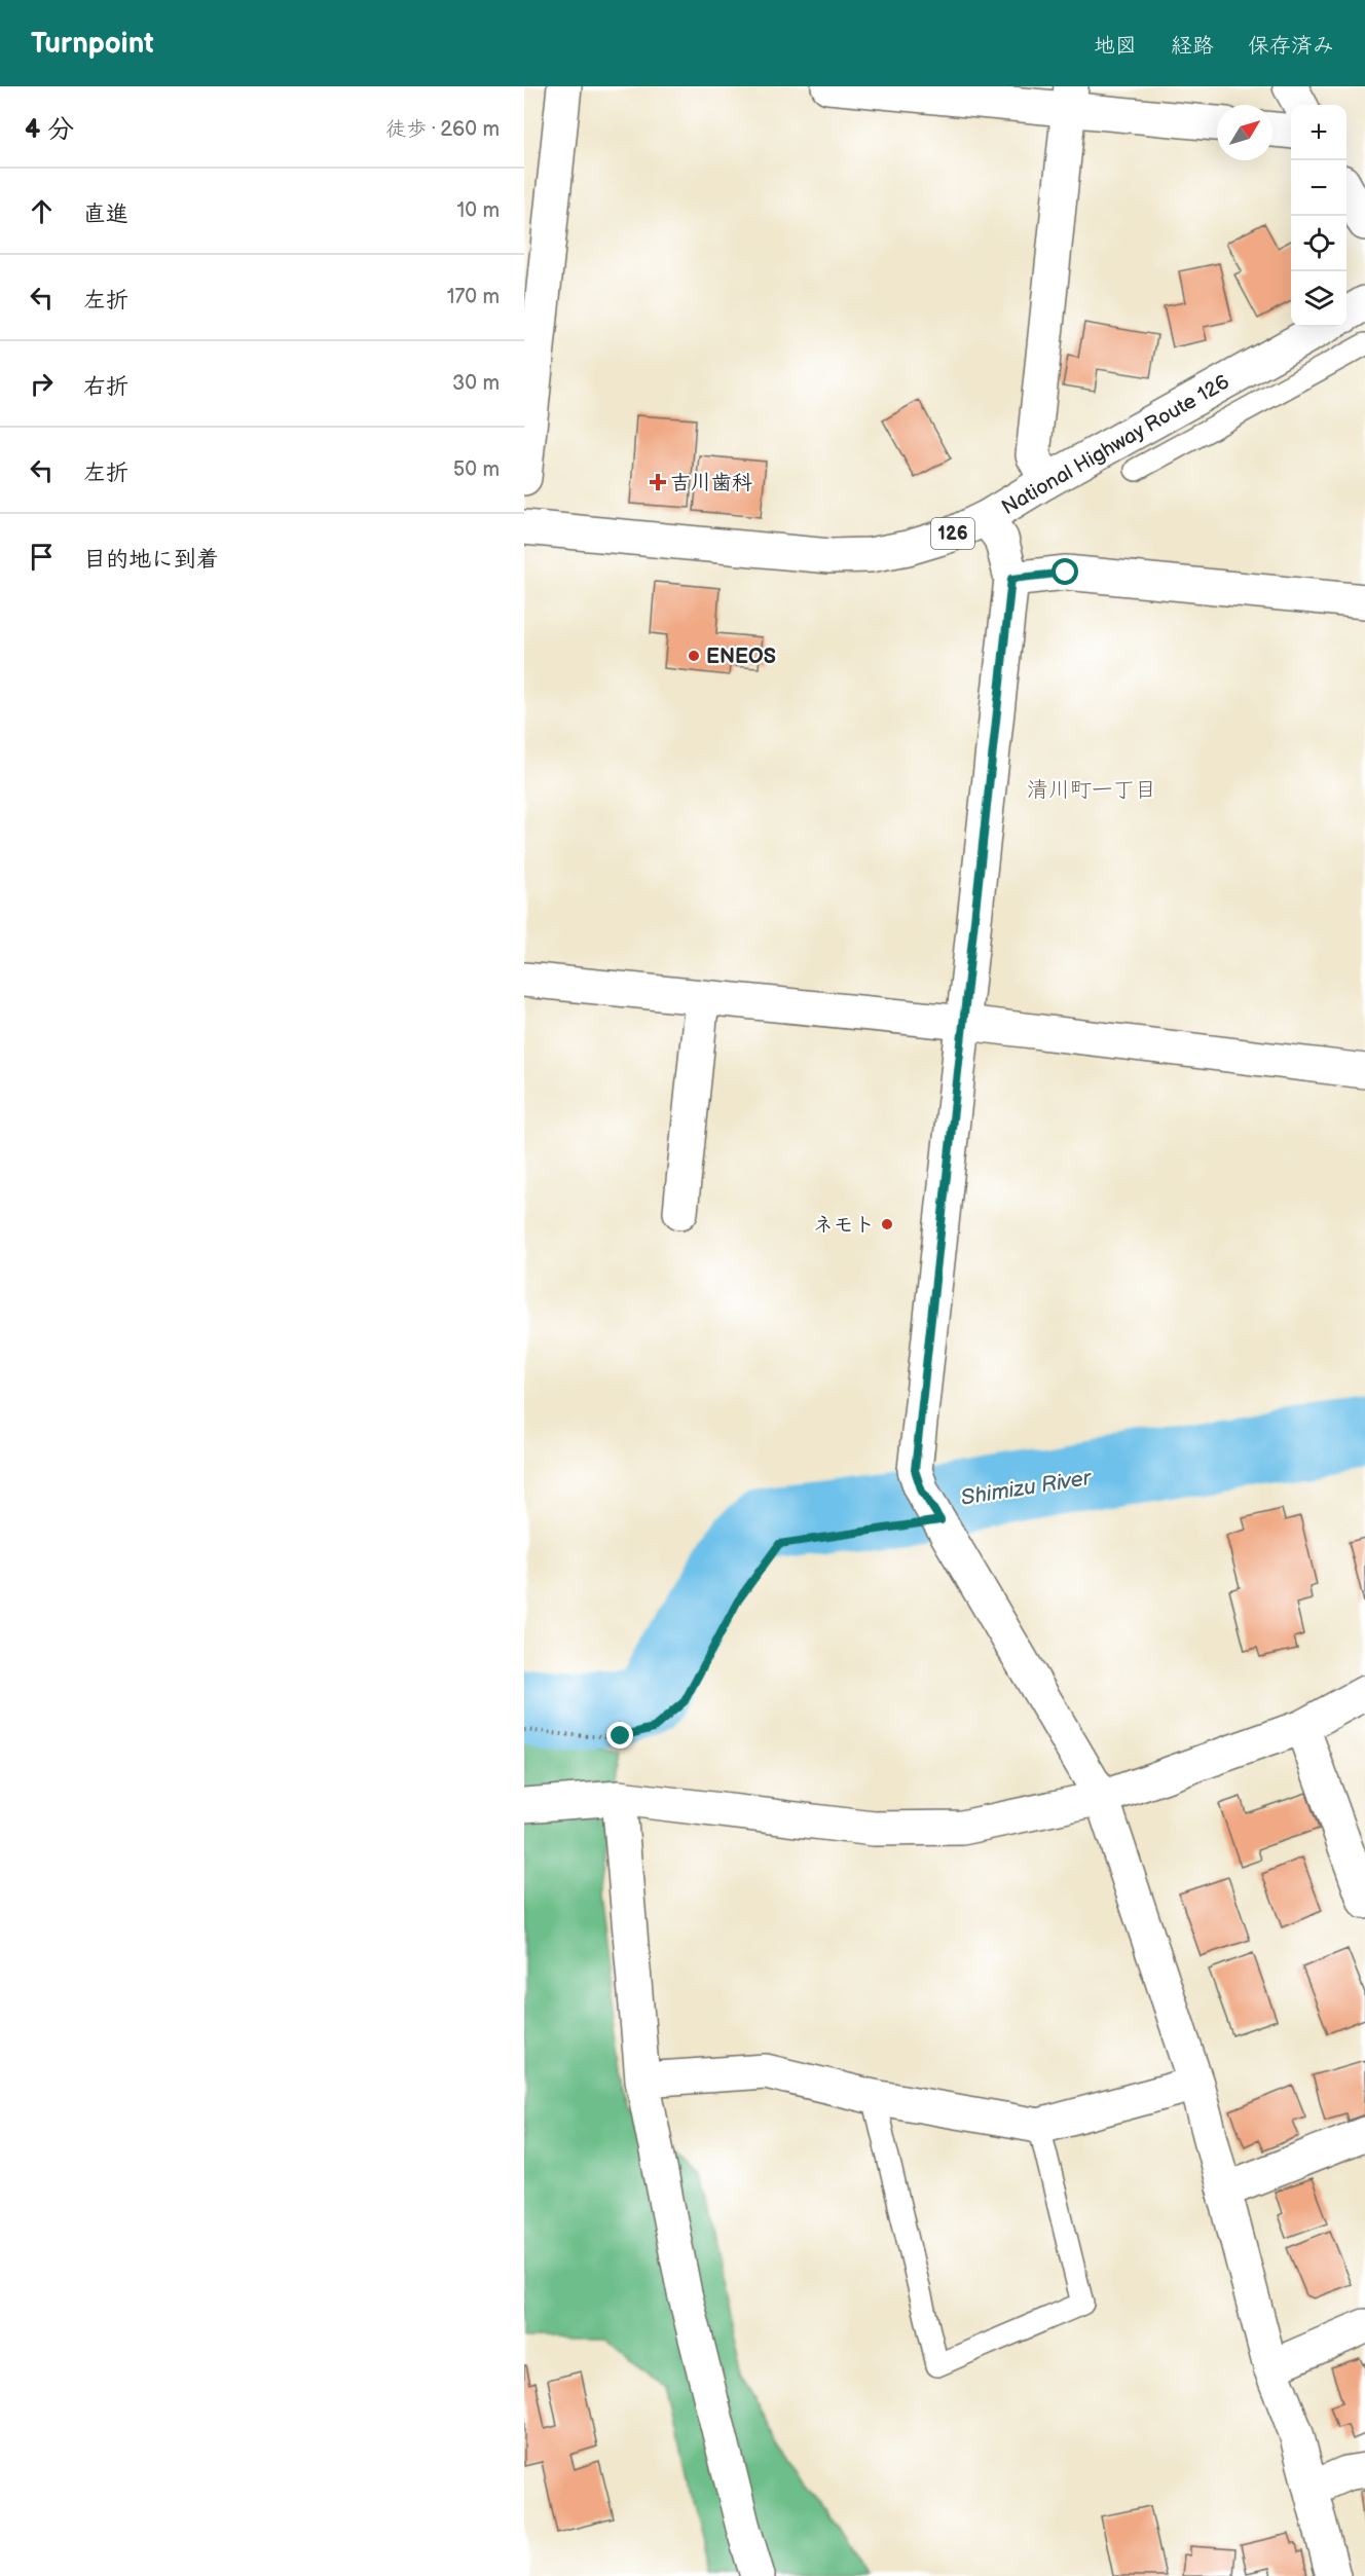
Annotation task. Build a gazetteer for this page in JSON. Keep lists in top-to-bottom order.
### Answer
{
  "streets": {
    "main road": ["National Highway Route 126", "126"]
  },
  "districts": ["清川町一丁目"],
  "water": ["Shimizu River"],
  "places": {
    "health": ["吉川歯科"],
    "other": ["ENEOS", "ネモト"]
  },
  "north": "top right",
  "page": {
    "header": "Turnpoint",
    "nav": ["地図", "経路", "保存済み"],
    "heading": ["4 分", "徒歩 · 260 m"],
    "map_buttons": ["+", "−"],
    "list": [
      ["直進", "10 m"],
      ["左折", "170 m"],
      ["右折", "30 m"],
      ["左折", "50 m"],
      "目的地に到着"
    ]
  }
}
